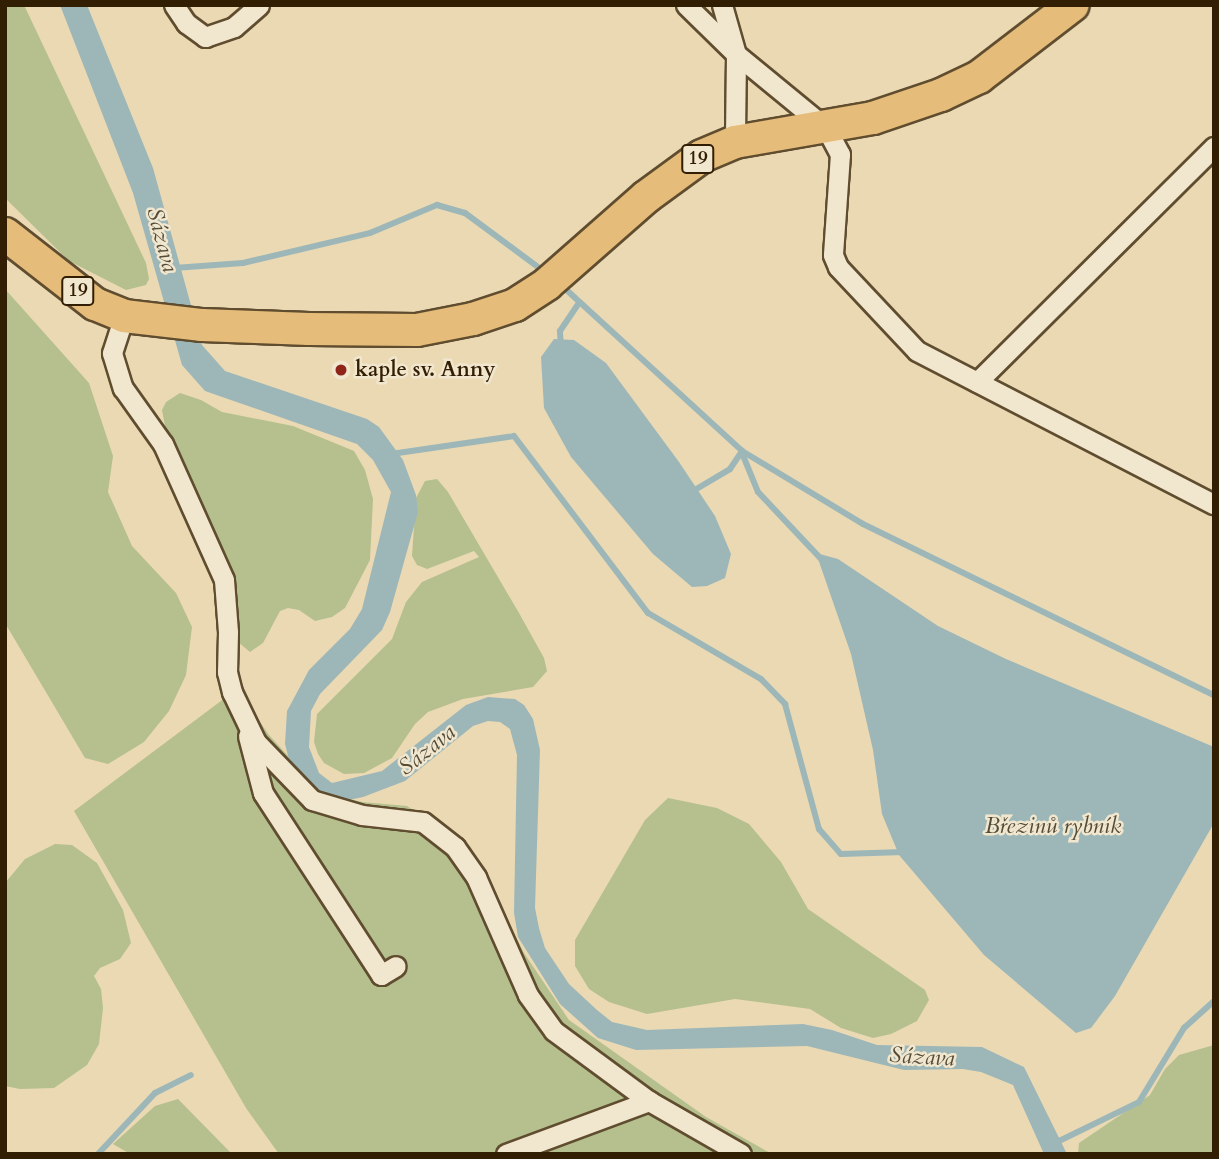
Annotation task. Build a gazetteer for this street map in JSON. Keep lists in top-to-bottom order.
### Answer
{
  "streets": {
    "main road": ["19"]
  },
  "water": ["Sázava", "Březinů rybník"],
  "places": ["kaple sv. Anny"]
}
